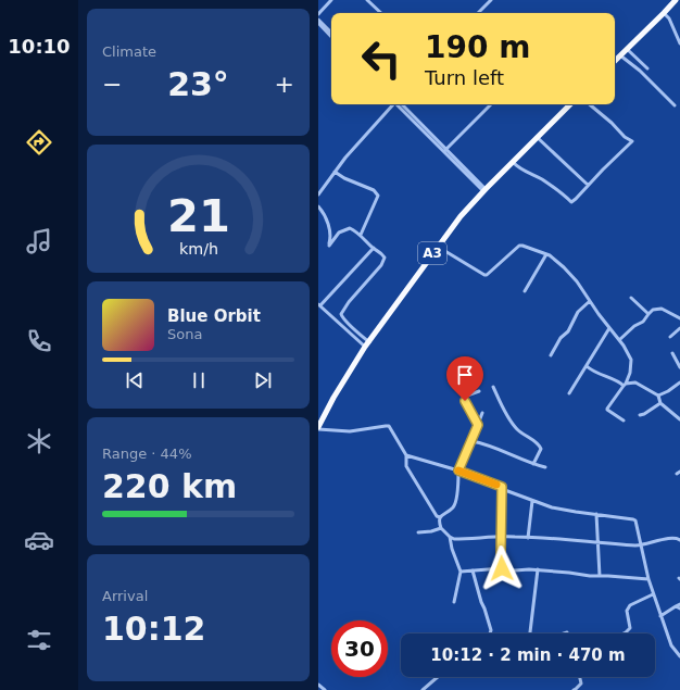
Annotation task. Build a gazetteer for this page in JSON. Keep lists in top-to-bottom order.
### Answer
{
  "streets": {
    "highway": ["A3"]
  },
  "page": {
    "tabs": "10:10",
    "tile": [
      "Climate",
      ["Range · 44%", "220 km"],
      ["Arrival", "10:12"]
    ],
    "turn": ["190 m", "Turn left"],
    "heat": ["−", "23°", "+"],
    "song": ["Blue Orbit", "Sona"],
    "limit": "30",
    "trip": "10:12 · 2 min · 470 m",
    "gauge": ["21", "km/h"]
  }
}
